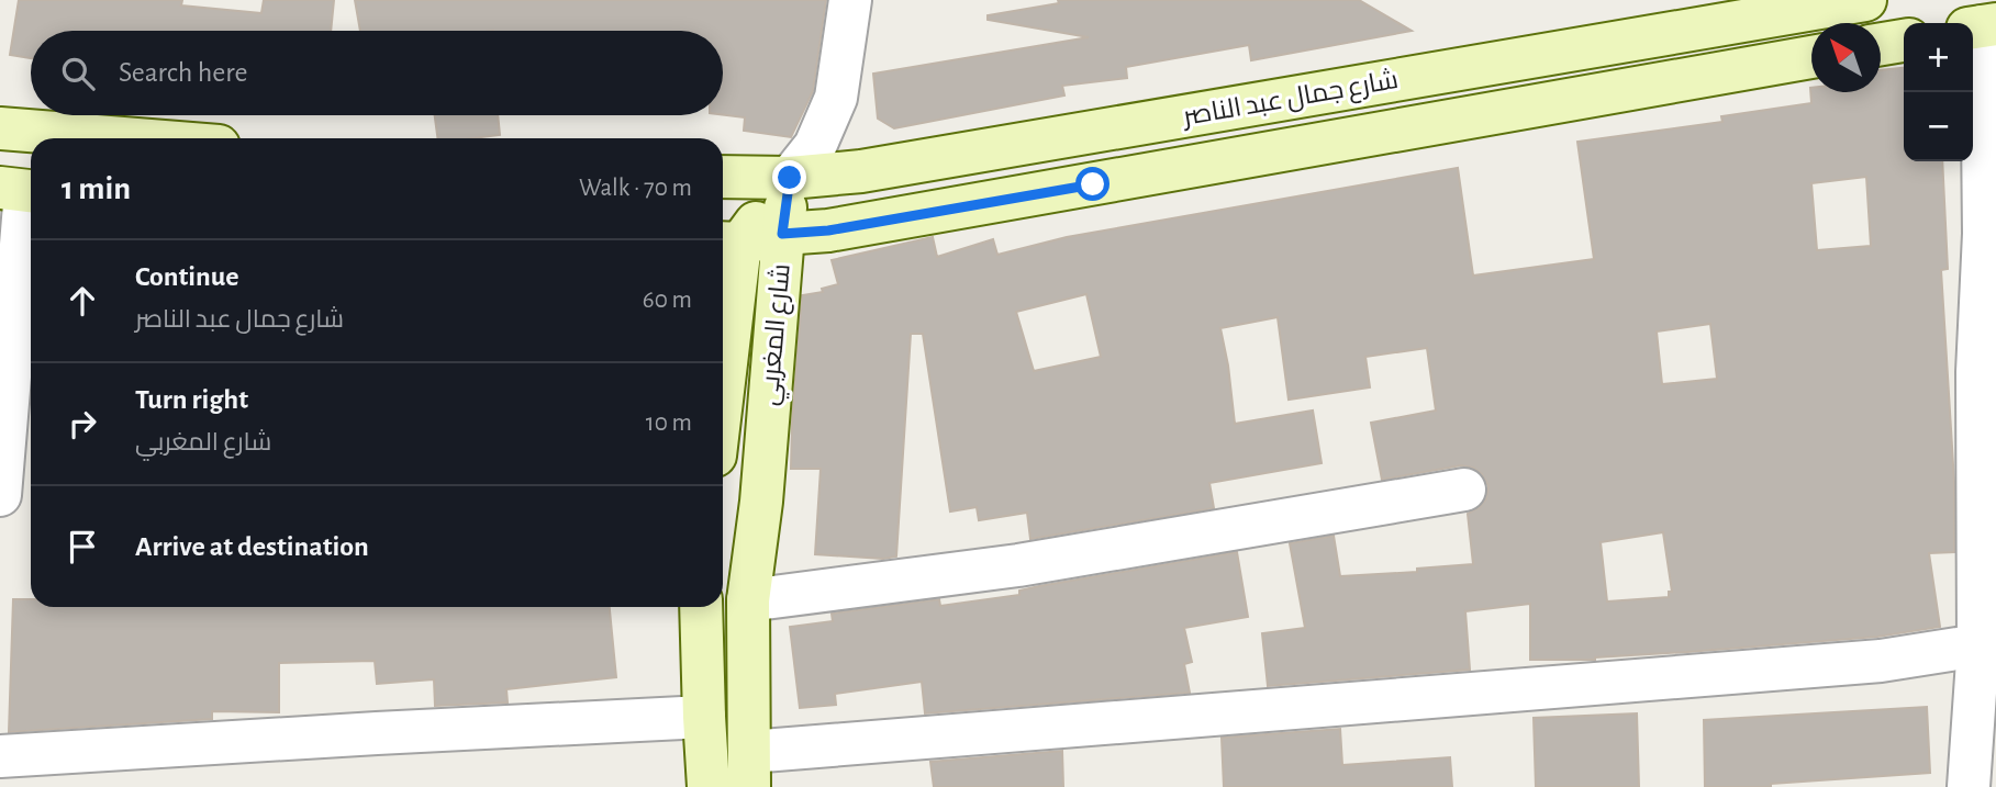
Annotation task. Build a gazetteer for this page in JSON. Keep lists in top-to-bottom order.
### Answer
{
  "streets": {
    "main road": ["شارع جمال عبد الناصر", "شارع المغربي"]
  },
  "crossings": [
    ["شارع جمال عبد الناصر", "شارع المغربي"]
  ],
  "north": "top left",
  "page": {
    "map_buttons": ["+", "−"],
    "search": "Search here",
    "heading": ["1 min", "Walk · 70 m"],
    "list": [
      ["Continue", "شارع جمال عبد الناصر", "60 m"],
      ["Turn right", "شارع المغربي", "10 m"],
      "Arrive at destination"
    ]
  }
}
